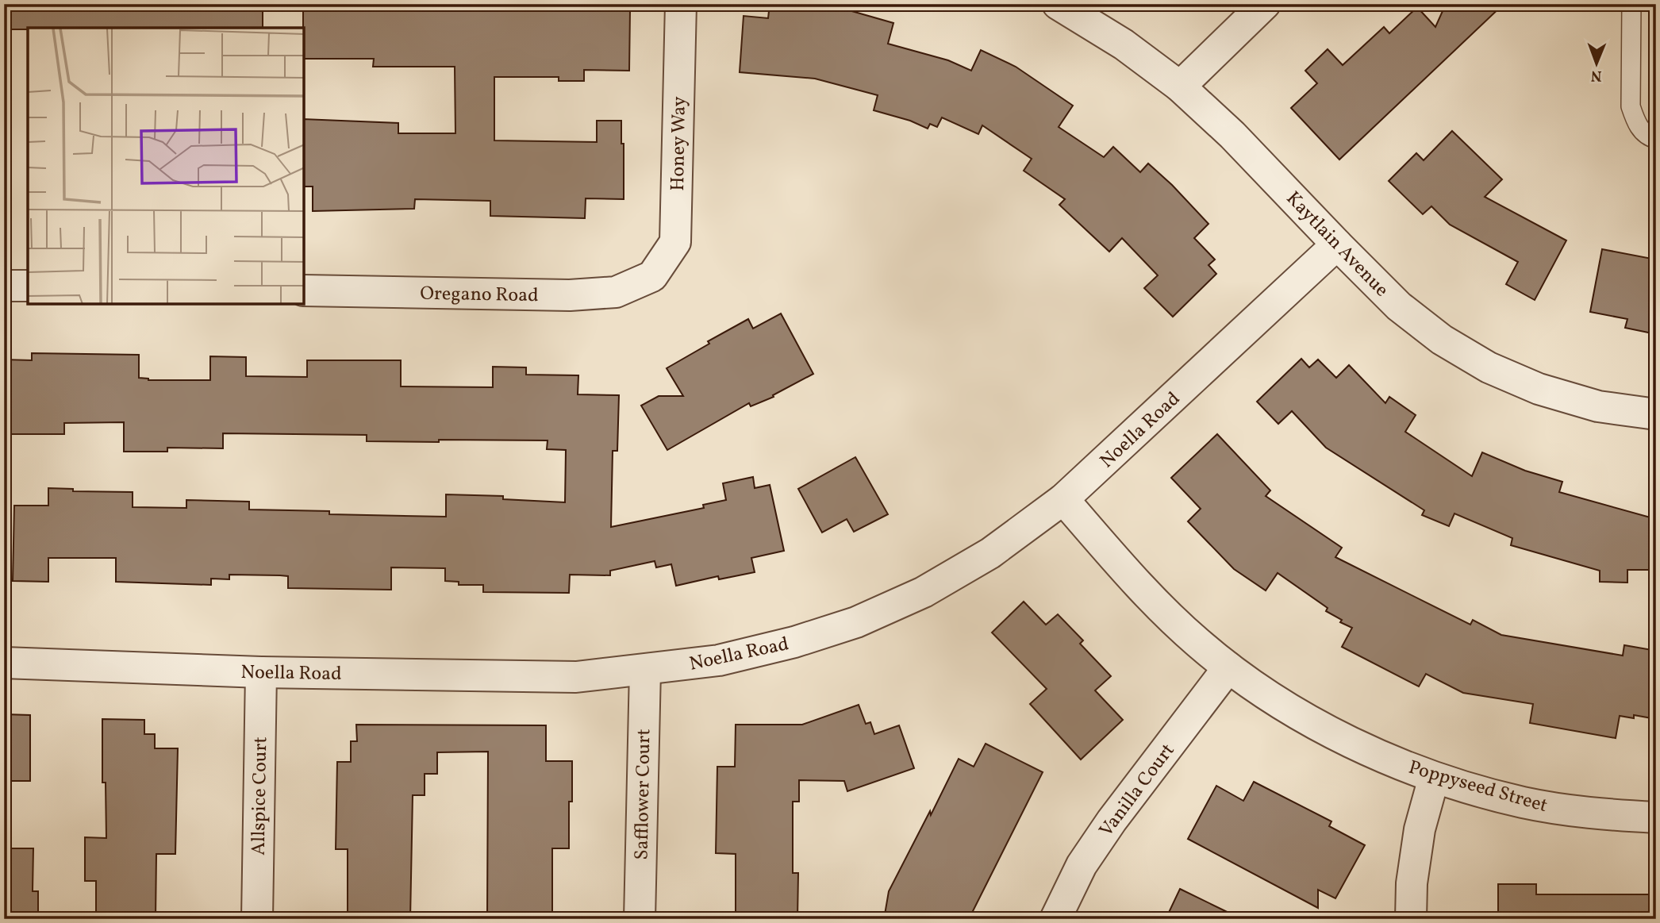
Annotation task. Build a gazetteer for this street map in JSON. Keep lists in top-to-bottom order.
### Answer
{
  "streets": {
    "street": [
      "Honey Way",
      "Kaytlain Avenue",
      "Oregano Road",
      "Noella Road",
      "Poppyseed Street",
      "Vanilla Court",
      "Safflower Court",
      "Allspice Court"
    ]
  },
  "crossings": [
    ["Honey Way", "Oregano Road"],
    ["Kaytlain Avenue", "Noella Road"],
    ["Noella Road", "Poppyseed Street"],
    ["Noella Road", "Safflower Court"],
    ["Noella Road", "Allspice Court"],
    ["Poppyseed Street", "Vanilla Court"]
  ],
  "north": "bottom"
}
